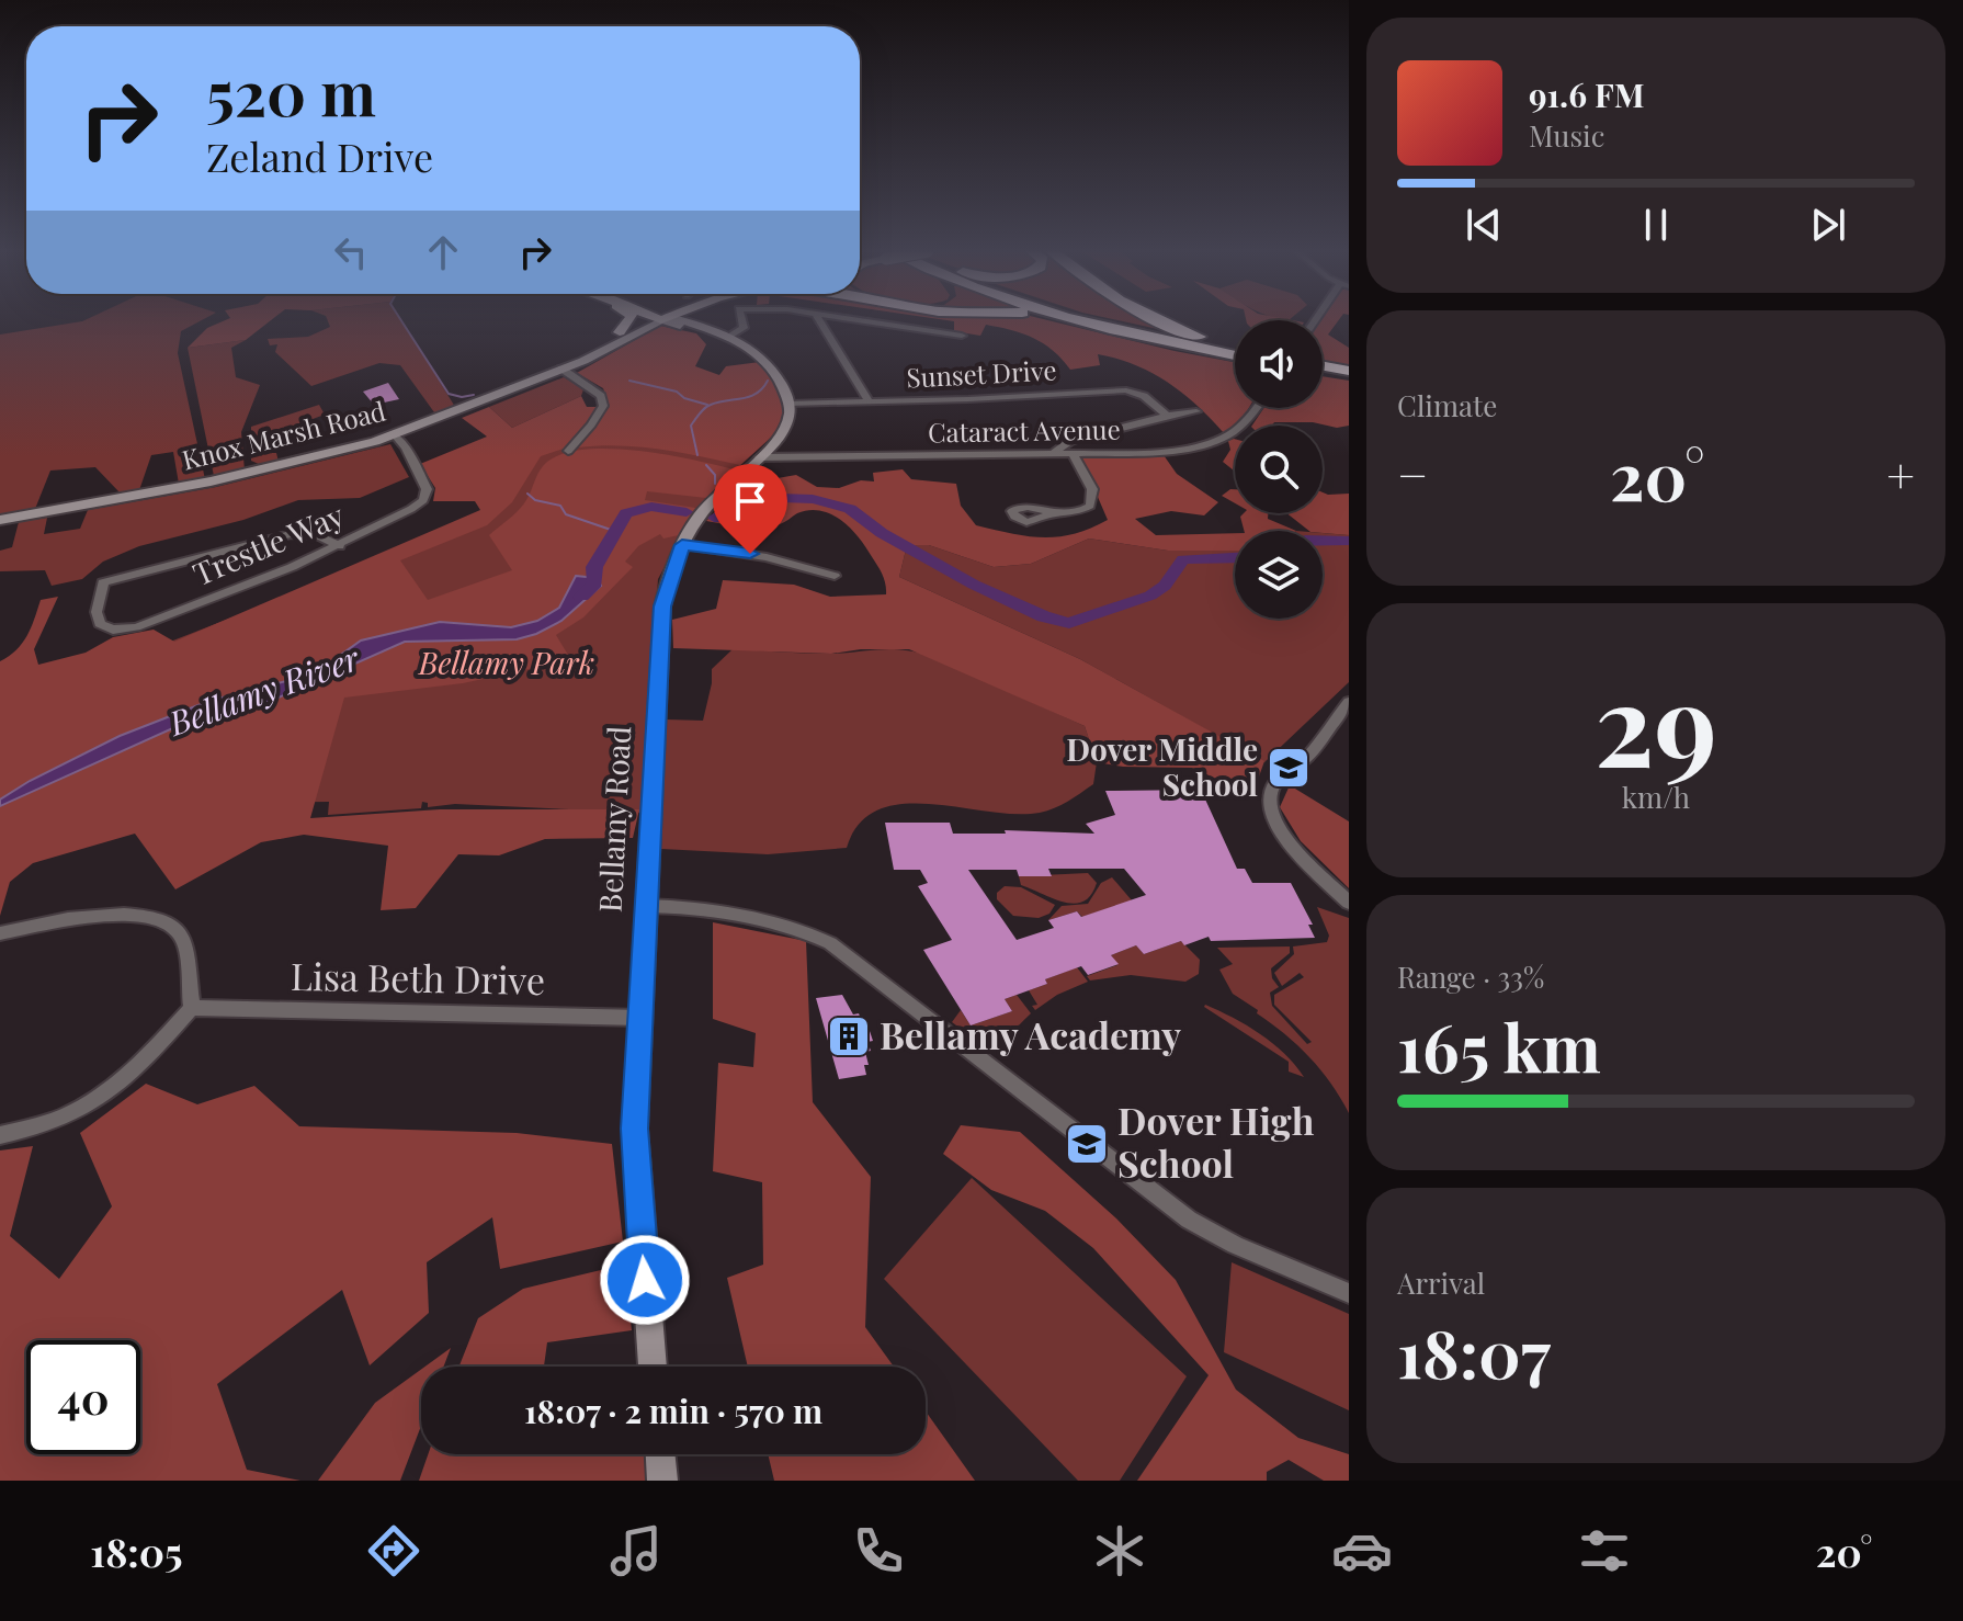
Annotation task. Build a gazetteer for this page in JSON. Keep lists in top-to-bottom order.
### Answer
{
  "streets": {
    "street": [
      "Sunset Drive",
      "Cataract Avenue",
      "Knox Marsh Road",
      "Trestle Way",
      "Bellamy Road",
      "Lisa Beth Drive"
    ]
  },
  "crossings": [
    ["Sunset Drive", "Bellamy Road"],
    ["Cataract Avenue", "Bellamy Road"],
    ["Knox Marsh Road", "Trestle Way"],
    ["Bellamy Road", "Lisa Beth Drive"]
  ],
  "water": ["Bellamy River"],
  "parks": ["Bellamy Park"],
  "places": {
    "school or university": ["Dover Middle School", "Dover High School"],
    "building": ["Bellamy Academy"]
  },
  "page": {
    "turn": ["520 m", "Zeland Drive"],
    "song": ["91.6 FM", "Music"],
    "tile": [
      "Climate",
      ["29", "km/h"],
      ["Range · 33%", "165 km"],
      ["Arrival", "18:07"]
    ],
    "heat": ["−", "20°", "+"],
    "limit": "40",
    "trip": "18:07 · 2 min · 570 m",
    "tabs": ["18:05", "20°"]
  }
}
